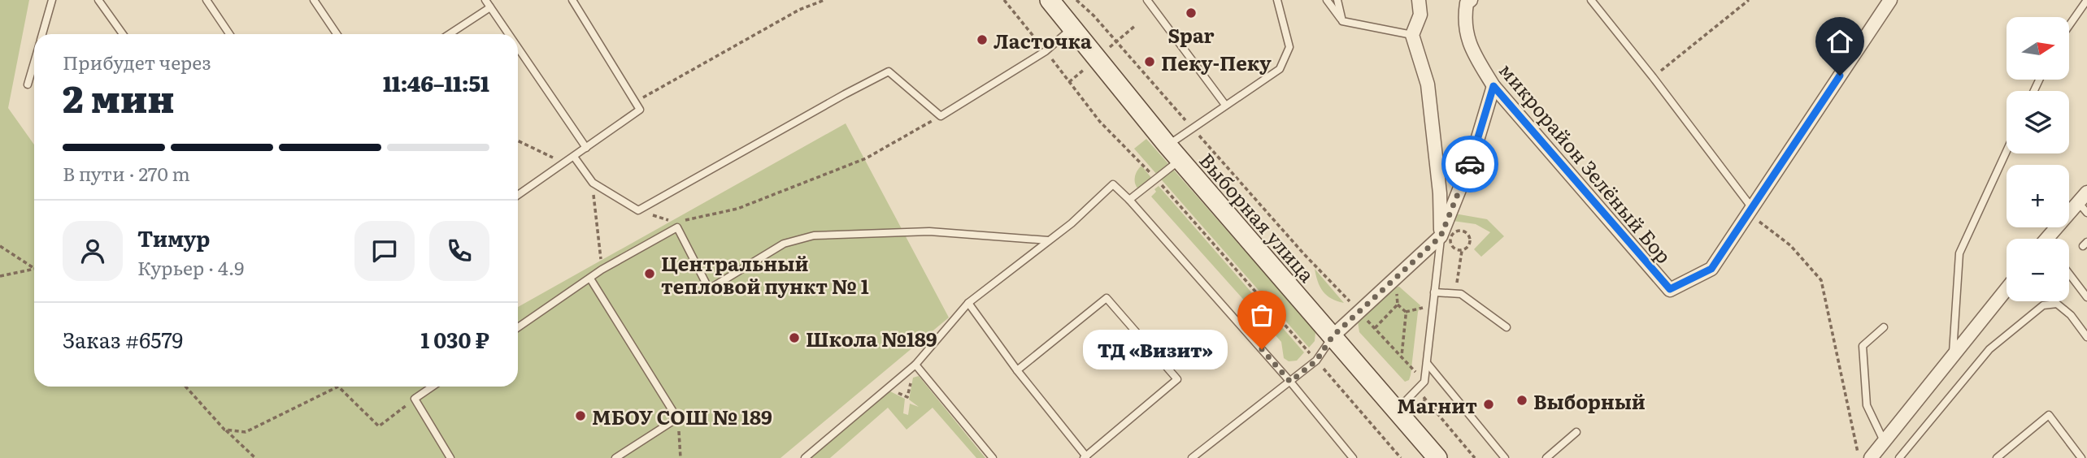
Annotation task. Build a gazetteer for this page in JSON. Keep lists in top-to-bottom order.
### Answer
{
  "streets": {
    "main road": ["Выборная улица"],
    "street": ["микрорайон Зелёный Бор"]
  },
  "places": [
    "Spar",
    "Ласточка",
    "Пеку-Пеку",
    "Центральный тепловой пункт № 1",
    "Школа №189",
    "ТД «Визит»",
    "Выборный",
    "Магнит",
    "МБОУ СОШ № 189"
  ],
  "north": "right",
  "page": {
    "map_buttons": ["+", "−"],
    "heading": ["2 мин", "Прибудет через", "11:46–11:51"],
    "panel": [
      "Тимур",
      "Курьер · 4.9",
      "Заказ #6579",
      "1 030 ₽"
    ],
    "bar": "В пути · 270 m",
    "bubble": "ТД «Визит»"
  }
}
